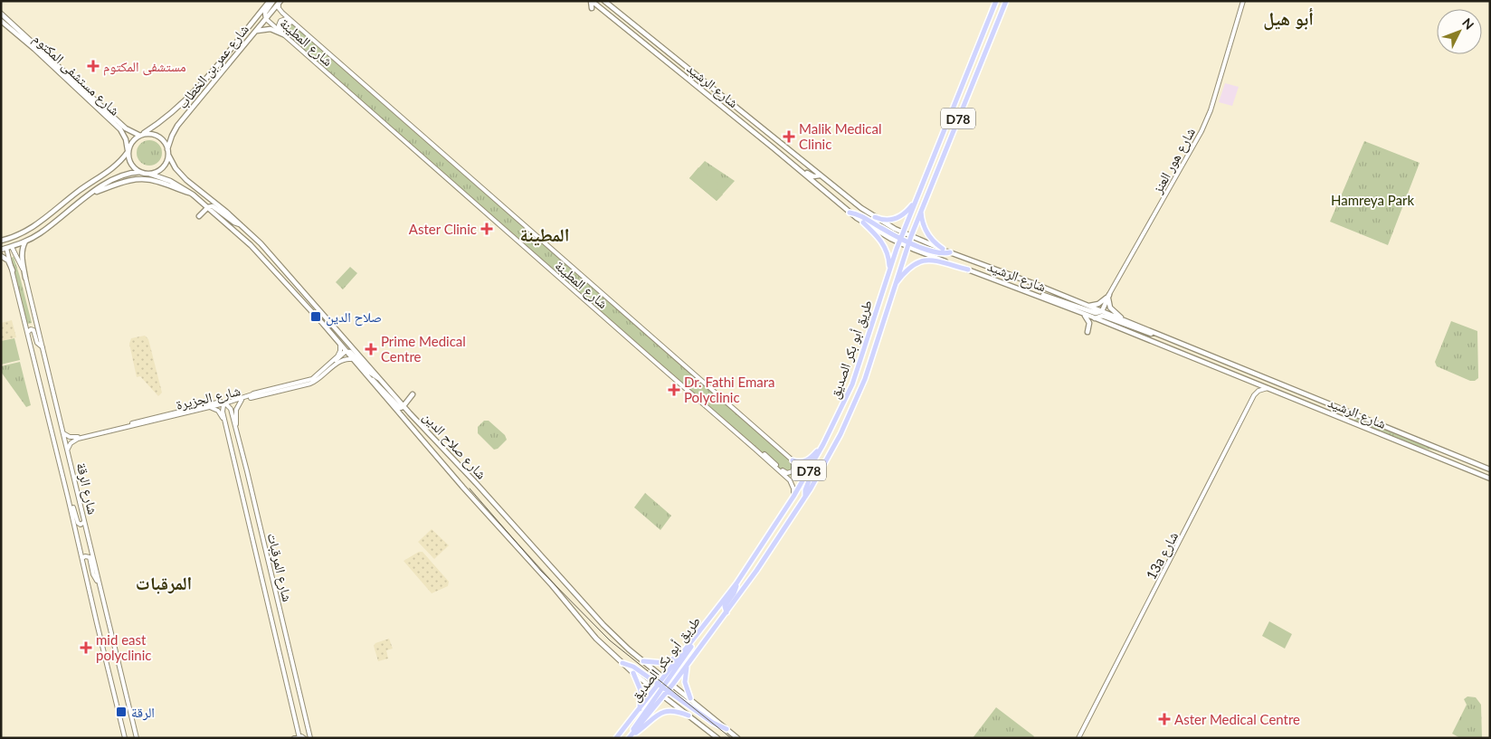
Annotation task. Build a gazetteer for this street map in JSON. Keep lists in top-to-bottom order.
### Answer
{
  "streets": {
    "main road": [
      "شارع عمر بن الخطاب",
      "شارع مستشفى المكتوم",
      "شارع الرشيد",
      "D78",
      "طريق أبو بكر الصديق",
      "شارع صلاح الدين"
    ],
    "street": [
      "شارع المطينة",
      "شارع هور العنز",
      "شارع الجزيرة",
      "شارع الرقة",
      "13a شارع",
      "شارع المرقبات"
    ]
  },
  "crossings": [
    ["شارع المطينة", "شارع عمر بن الخطاب"],
    ["شارع المطينة", "طريق أبو بكر الصديق"],
    ["شارع عمر بن الخطاب", "شارع مستشفى المكتوم"],
    ["شارع عمر بن الخطاب", "شارع صلاح الدين"],
    ["شارع مستشفى المكتوم", "شارع صلاح الدين"],
    ["شارع الرشيد", "طريق أبو بكر الصديق"],
    ["شارع الرشيد", "13a شارع"],
    ["طريق أبو بكر الصديق", "شارع صلاح الدين"],
    ["شارع الجزيرة", "شارع صلاح الدين"],
    ["شارع الجزيرة", "شارع الرقة"],
    ["شارع الجزيرة", "شارع المرقبات"]
  ],
  "districts": ["أبو هيل", "المطينة", "المرقبات"],
  "parks": ["Hamreya Park"],
  "places": {
    "health": [
      "مستشفى المكتوم",
      "Malik Medical Clinic",
      "Aster Clinic",
      "Prime Medical Centre",
      "Dr. Fathi Emara Polyclinic",
      "mid east polyclinic",
      "Aster Medical Centre"
    ],
    "transit": ["صلاح الدين", "الرقة"]
  },
  "north": "top right"
}
